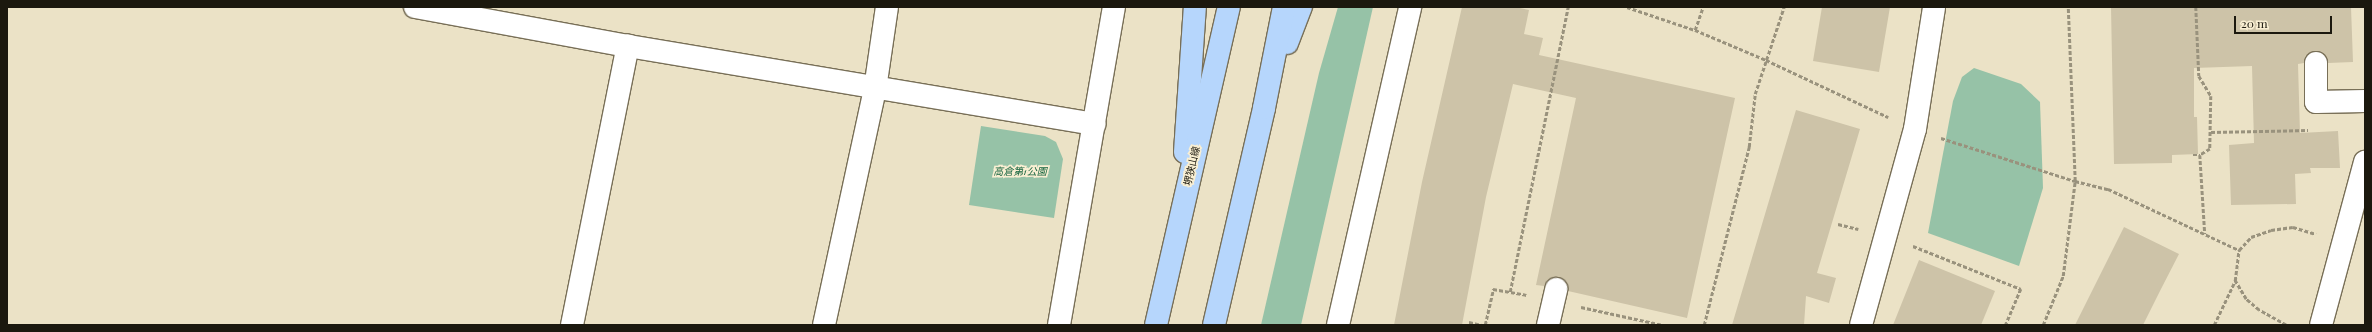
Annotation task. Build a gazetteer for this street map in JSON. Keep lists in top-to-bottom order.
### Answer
{
  "streets": {
    "main road": ["堺狭山線"]
  },
  "parks": ["高倉第1公園"],
  "scale_bar": "20 m"
}
